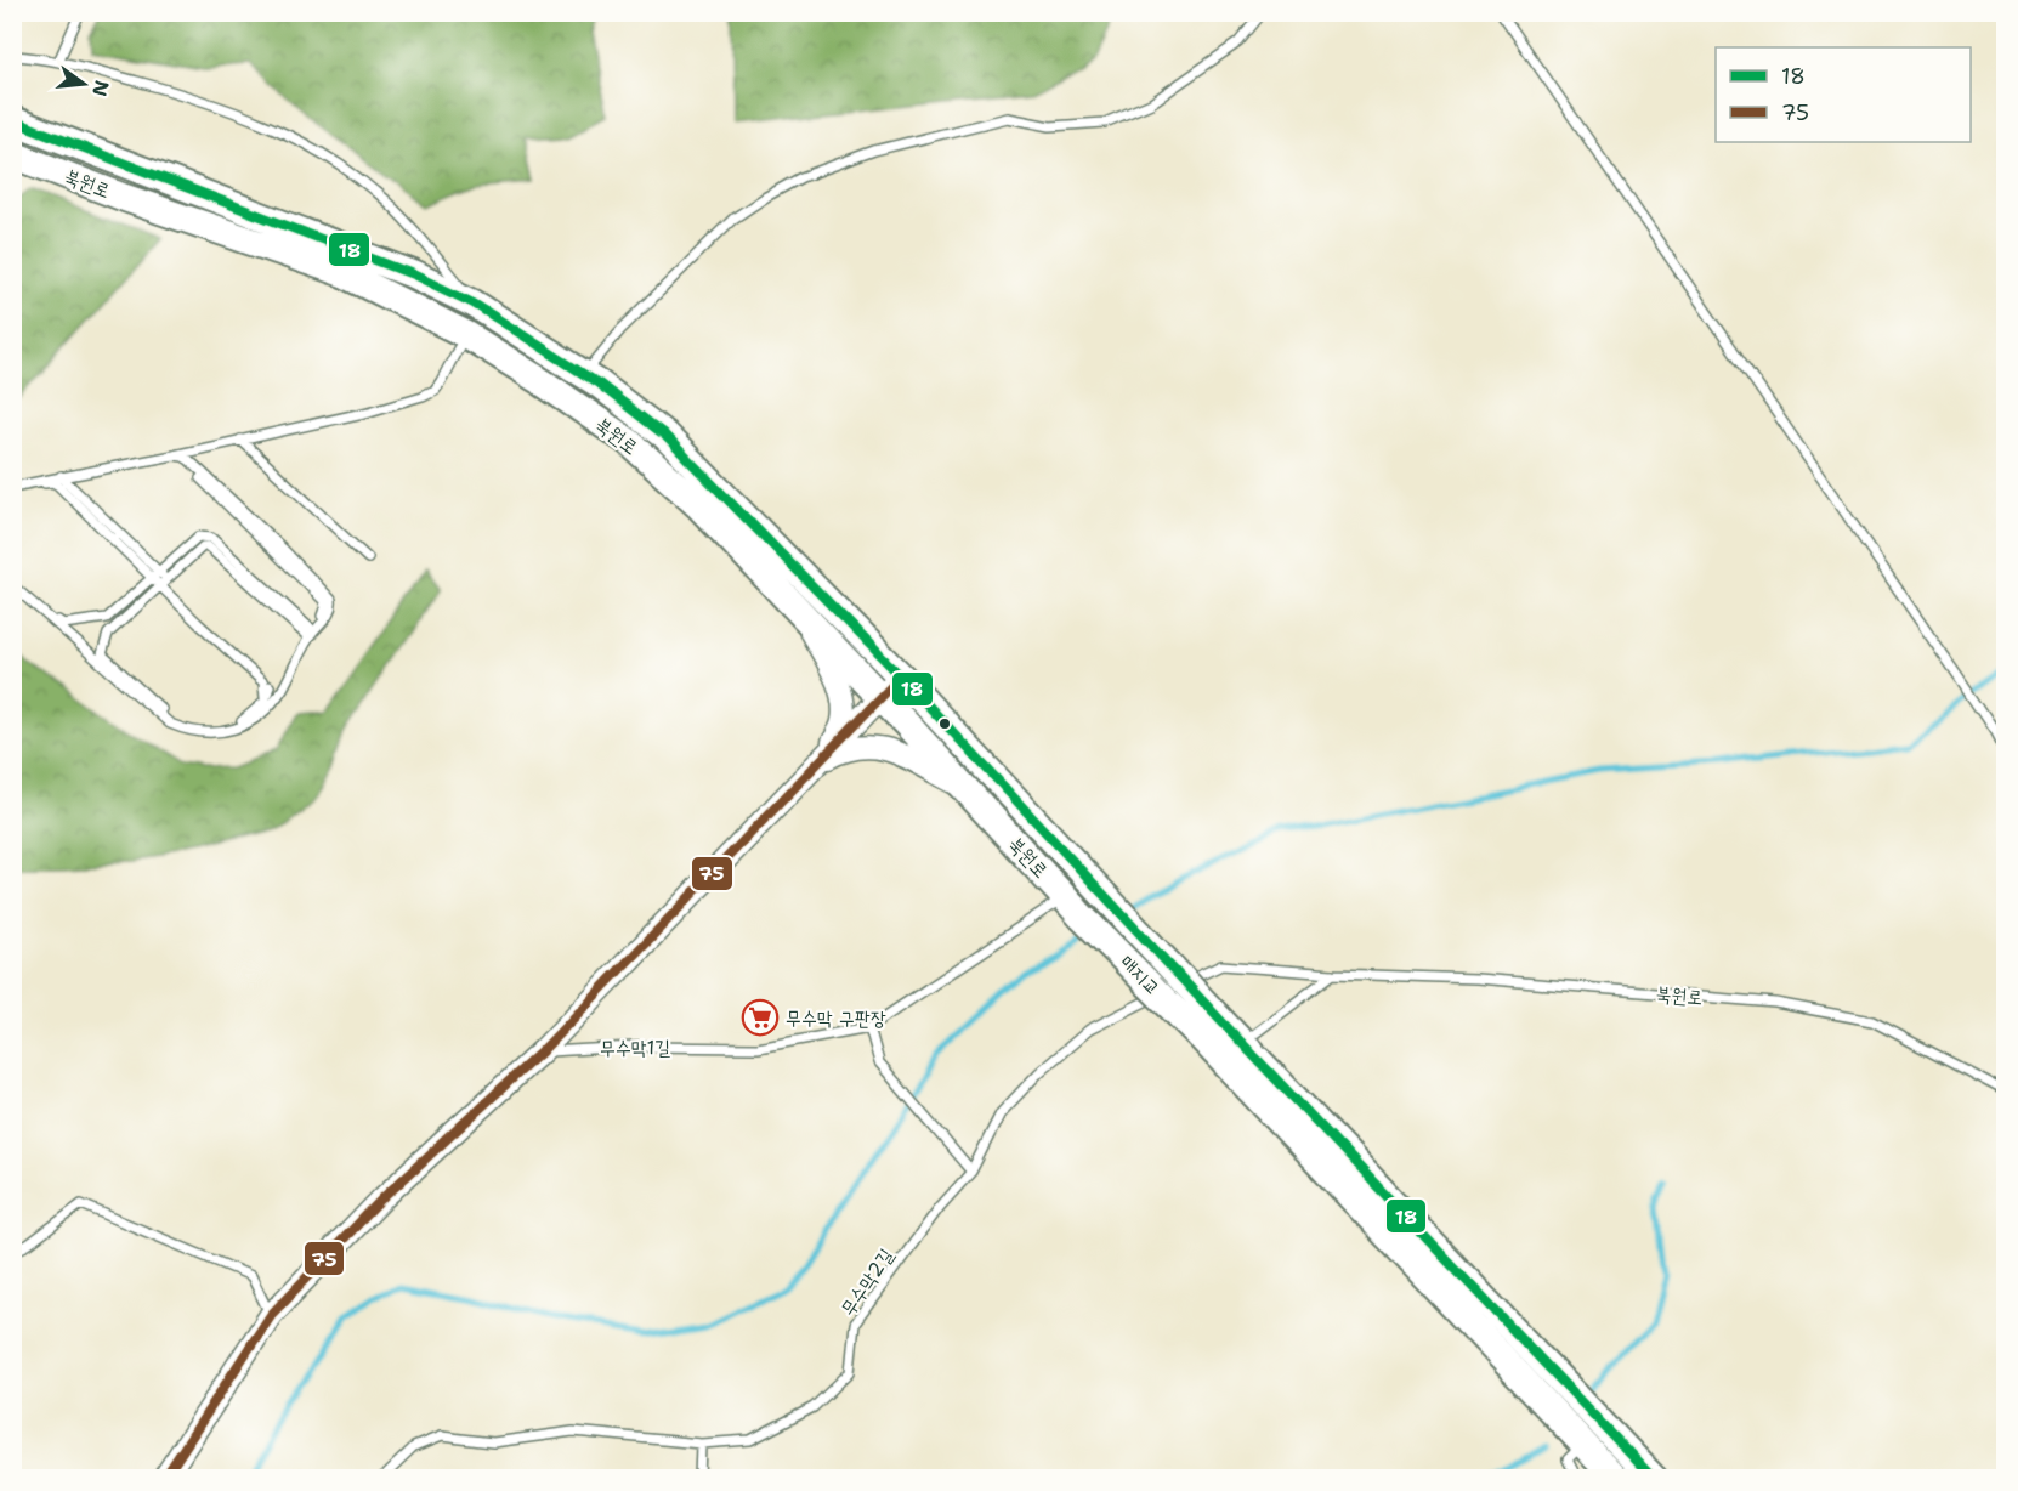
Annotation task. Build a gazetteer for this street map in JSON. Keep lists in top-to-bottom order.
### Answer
{
  "streets": {
    "main road": ["북원로", "매지교"],
    "lane": ["무수막1길", "무수막2길"]
  },
  "crossings": [
    ["북원로", "매지교"],
    ["북원로", "무수막1길"],
    ["북원로", "무수막2길"],
    ["매지교", "무수막1길"]
  ],
  "places": {
    "supermarket": ["무수막 구판장"]
  },
  "lines": ["transit line 18", "transit line 75"],
  "legend": ["18", "75"],
  "north": "right"
}
